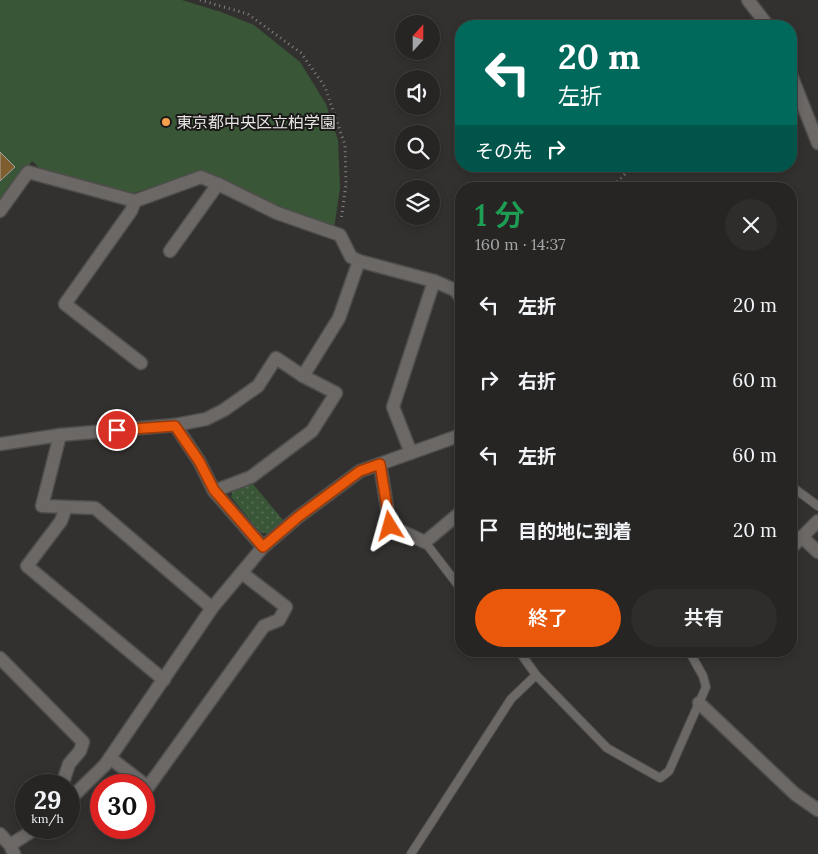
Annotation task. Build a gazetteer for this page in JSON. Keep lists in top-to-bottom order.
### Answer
{
  "places": ["東京都中央区立柏学園"],
  "north": "top",
  "page": {
    "turn": ["20 m", "左折"],
    "then": "その先",
    "heading": ["1 分", "160 m · 14:37"],
    "list": [
      {
        "name": "左折",
        "value": "20 m"
      },
      {
        "name": "右折",
        "value": "60 m"
      },
      {
        "name": "左折",
        "value": "60 m"
      },
      {
        "name": "目的地に到着",
        "value": "20 m"
      }
    ],
    "buttons": ["終了", "共有"],
    "speed": "29 km/h",
    "limit": "30"
  }
}
